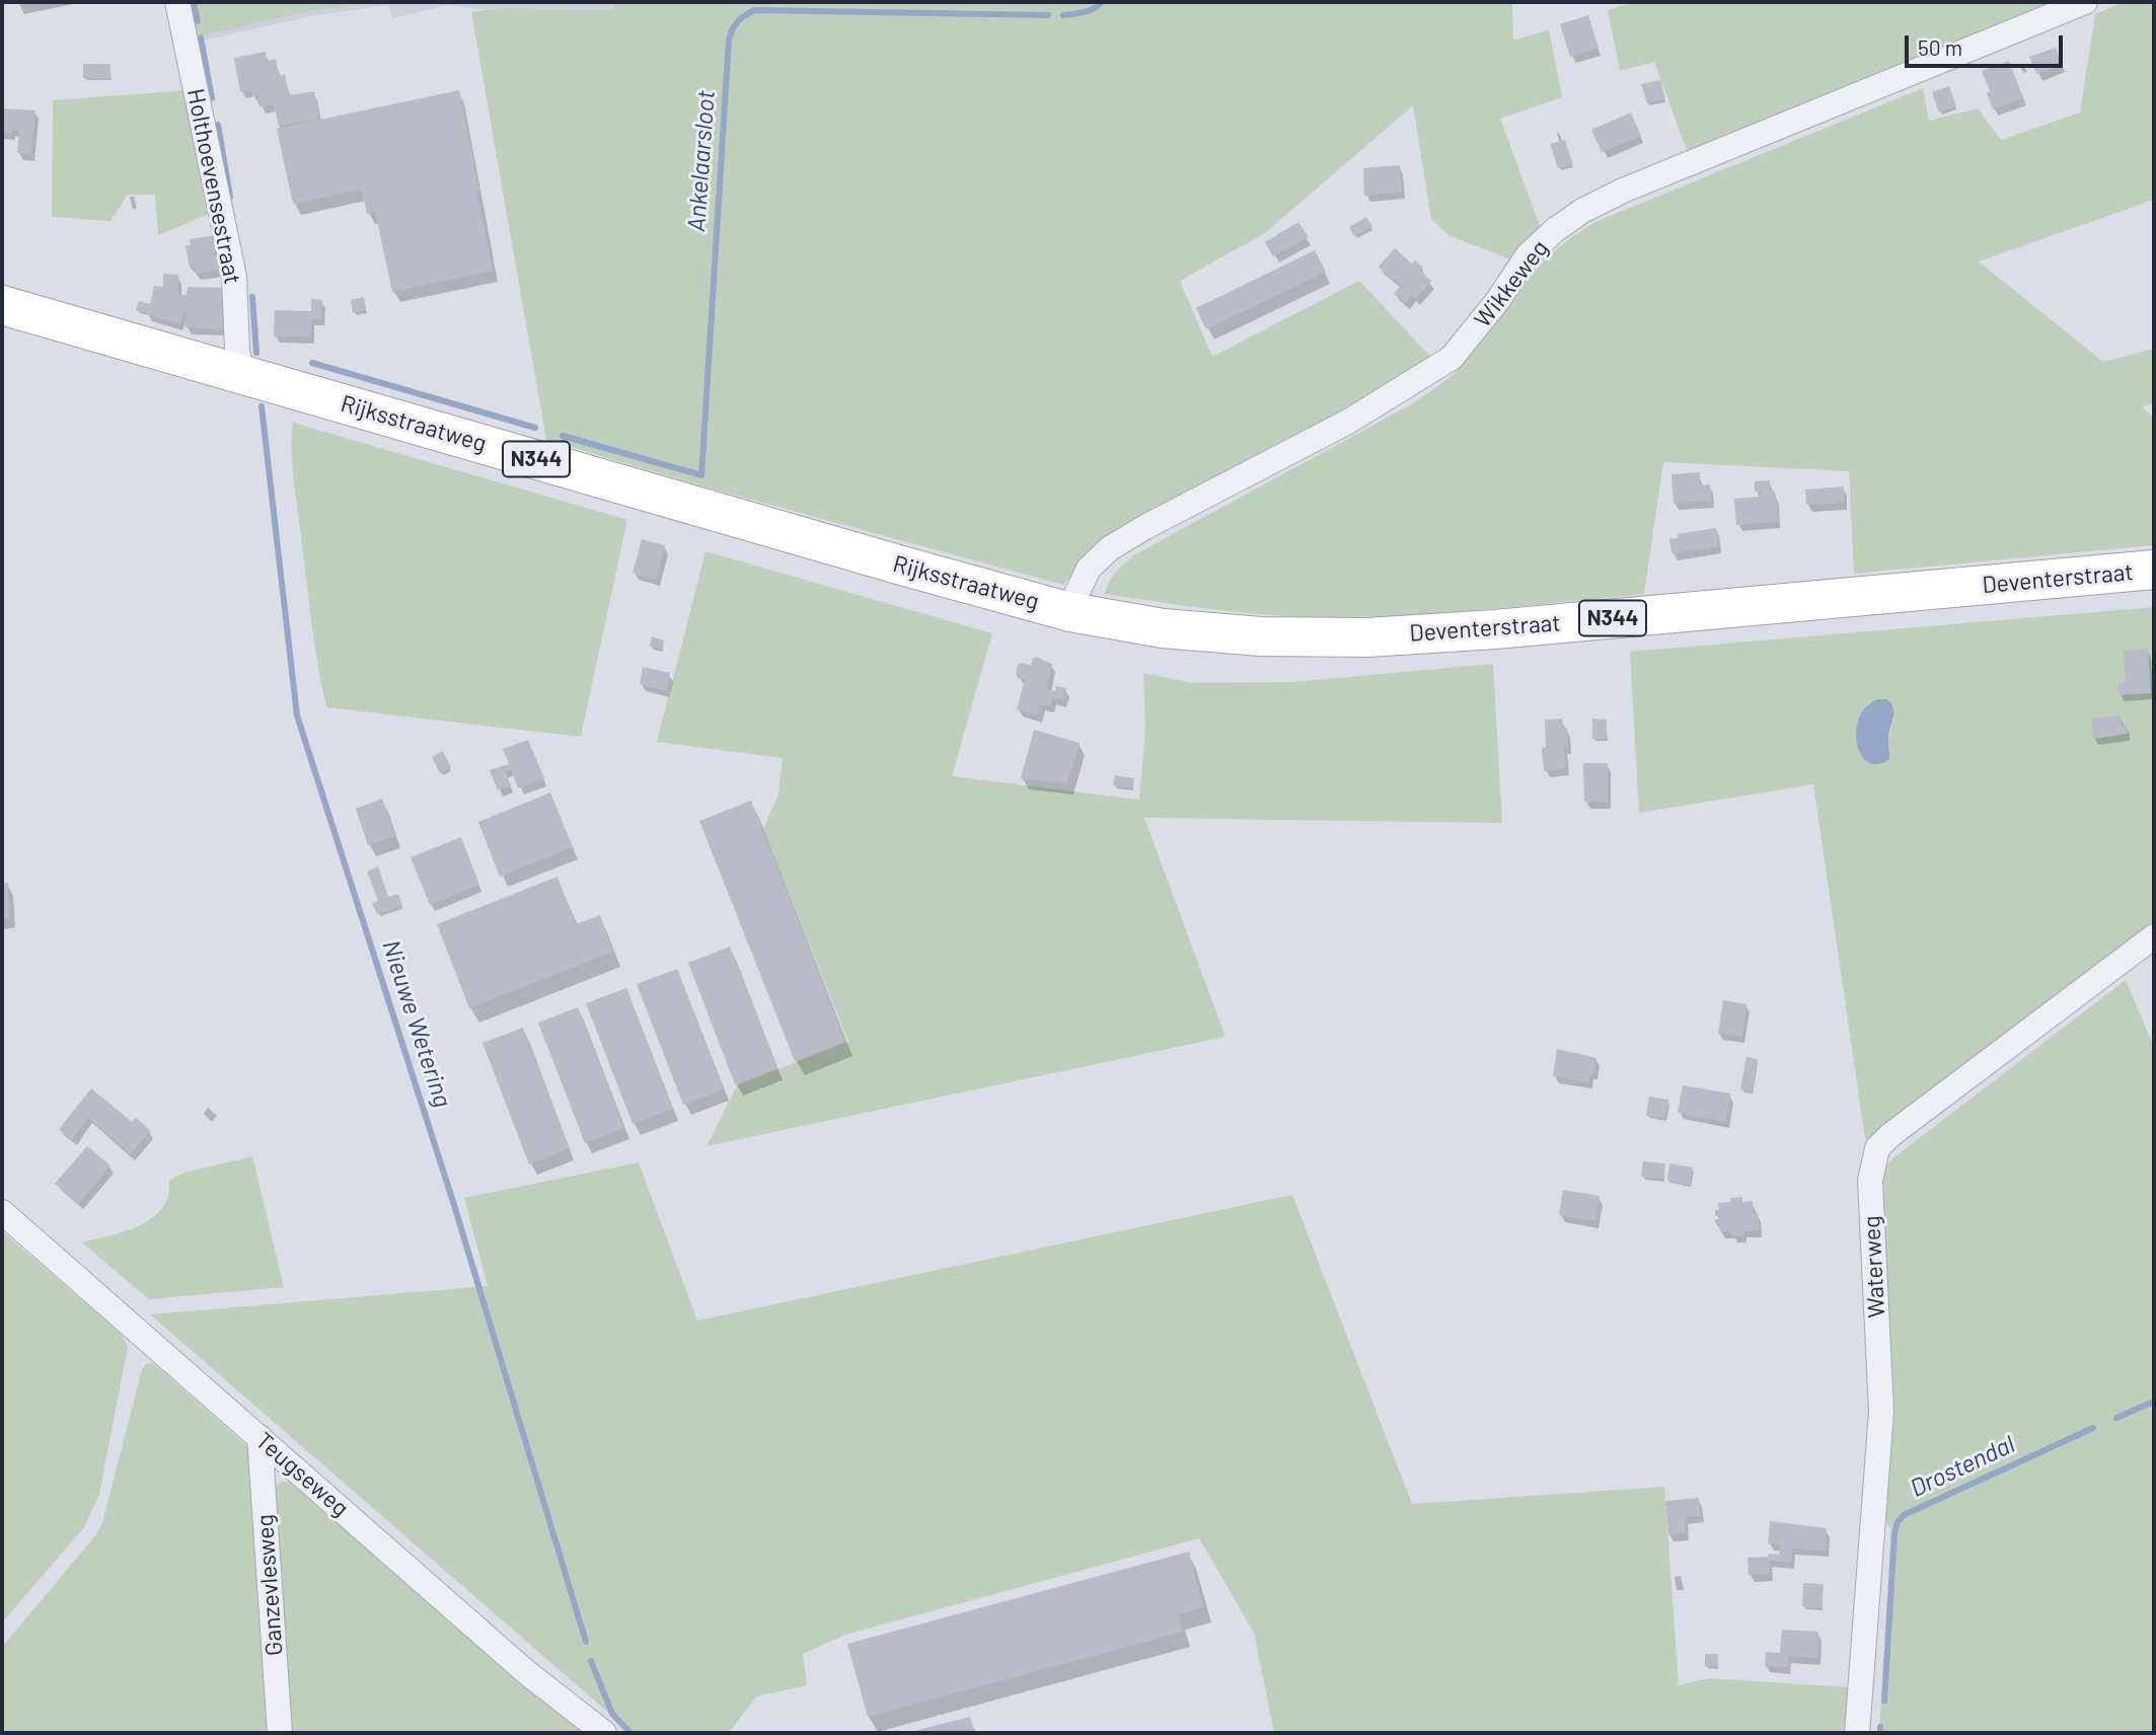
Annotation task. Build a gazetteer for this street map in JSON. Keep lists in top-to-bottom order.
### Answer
{
  "streets": {
    "main road": ["Rijksstraatweg", "N344", "Deventerstraat"],
    "street": [
      "Holthoevensestraat",
      "Wikkeweg",
      "Waterweg",
      "Teugseweg",
      "Ganzevlesweg"
    ]
  },
  "crossings": [
    ["Holthoevensestraat", "Rijksstraatweg"],
    ["Wikkeweg", "Rijksstraatweg"],
    ["Wikkeweg", "Deventerstraat"],
    ["Rijksstraatweg", "Deventerstraat"],
    ["Teugseweg", "Ganzevlesweg"]
  ],
  "water": ["Ankelaarsloot", "Nieuwe Wetering", "Drostendal"],
  "scale_bar": "50 m"
}
